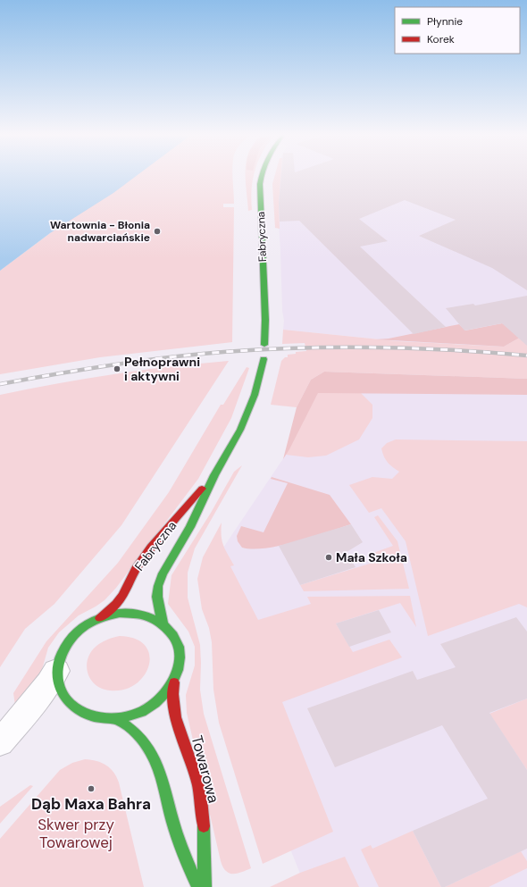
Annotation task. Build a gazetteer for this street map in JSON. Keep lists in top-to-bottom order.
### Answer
{
  "streets": {
    "street": ["Fabryczna", "Towarowa"]
  },
  "crossings": [
    ["Fabryczna", "Towarowa"]
  ],
  "parks": ["Skwer przy Towarowej"],
  "places": [
    "Wartownia - Błonia nadwarciańskie",
    "Pełnoprawni i aktywni",
    "Mała Szkoła",
    "Dąb Maxa Bahra"
  ],
  "legend": ["Płynnie", "Korek"]
}
